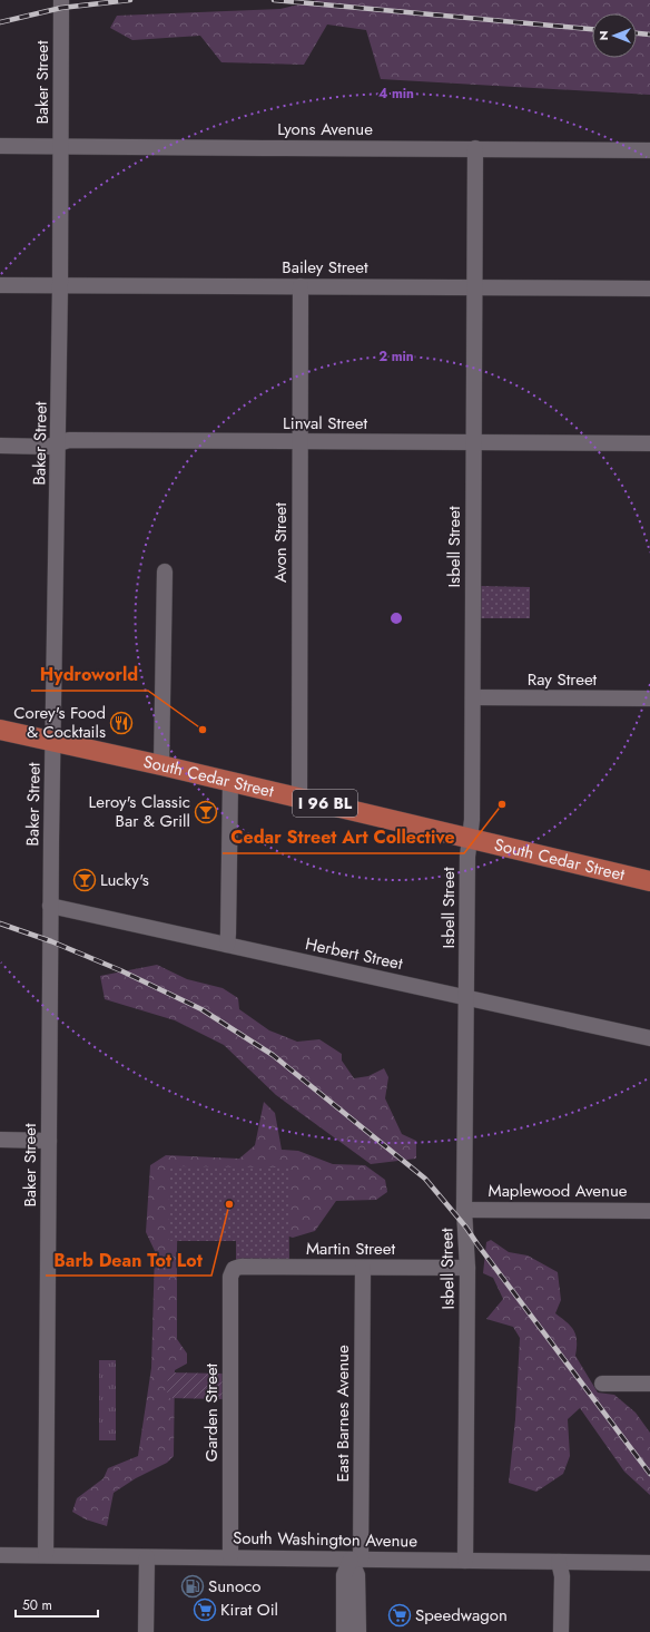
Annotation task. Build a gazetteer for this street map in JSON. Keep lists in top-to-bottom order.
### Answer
{
  "streets": {
    "main road": ["South Cedar Street", "I 96 BL"],
    "street": [
      "Baker Street",
      "Lyons Avenue",
      "Bailey Street",
      "Linval Street",
      "Avon Street",
      "Isbell Street",
      "Ray Street",
      "Herbert Street",
      "Maplewood Avenue",
      "Martin Street",
      "Garden Street",
      "East Barnes Avenue",
      "South Washington Avenue"
    ]
  },
  "crossings": [
    ["Baker Street", "Lyons Avenue"],
    ["Baker Street", "Bailey Street"],
    ["Baker Street", "Linval Street"],
    ["Baker Street", "South Cedar Street"],
    ["Baker Street", "Herbert Street"],
    ["Baker Street", "South Washington Avenue"],
    ["Lyons Avenue", "Isbell Street"],
    ["Bailey Street", "Avon Street"],
    ["Bailey Street", "Isbell Street"],
    ["Linval Street", "Avon Street"],
    ["Linval Street", "Isbell Street"],
    ["Avon Street", "South Cedar Street"],
    ["Isbell Street", "Ray Street"],
    ["Isbell Street", "South Cedar Street"],
    ["Isbell Street", "Herbert Street"],
    ["Isbell Street", "Maplewood Avenue"],
    ["Isbell Street", "Martin Street"],
    ["Isbell Street", "South Washington Avenue"],
    ["Martin Street", "Garden Street"],
    ["Martin Street", "East Barnes Avenue"],
    ["Garden Street", "South Washington Avenue"],
    ["East Barnes Avenue", "South Washington Avenue"]
  ],
  "places": {
    "restaurant": ["Corey's Food & Cocktails"],
    "other": ["Hydroworld", "Cedar Street Art Collective", "Barb Dean Tot Lot"],
    "bar": ["Leroy's Classic Bar & Grill", "Lucky's"],
    "fuel station": ["Sunoco"],
    "supermarket": ["Kirat Oil", "Speedwagon"]
  },
  "scale_bar": "50 m",
  "north": "left",
  "rings": ["4 min", "2 min"]
}
